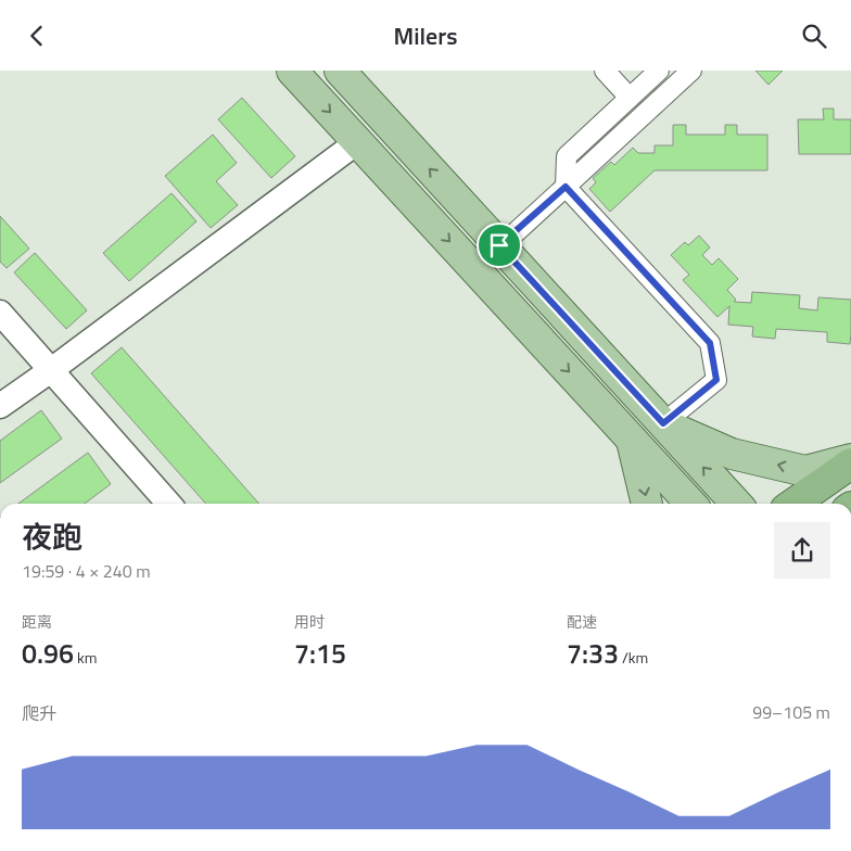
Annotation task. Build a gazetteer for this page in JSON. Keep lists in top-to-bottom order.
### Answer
{
  "page": {
    "header": "Milers",
    "heading": ["夜跑", "19:59 · 4 × 240 m"],
    "stats": [
      ["距离", "0.96 km"],
      ["用时", "7:15"],
      ["配速", "7:33 /km"]
    ],
    "chart": ["爬升", "99–105 m"]
  }
}
